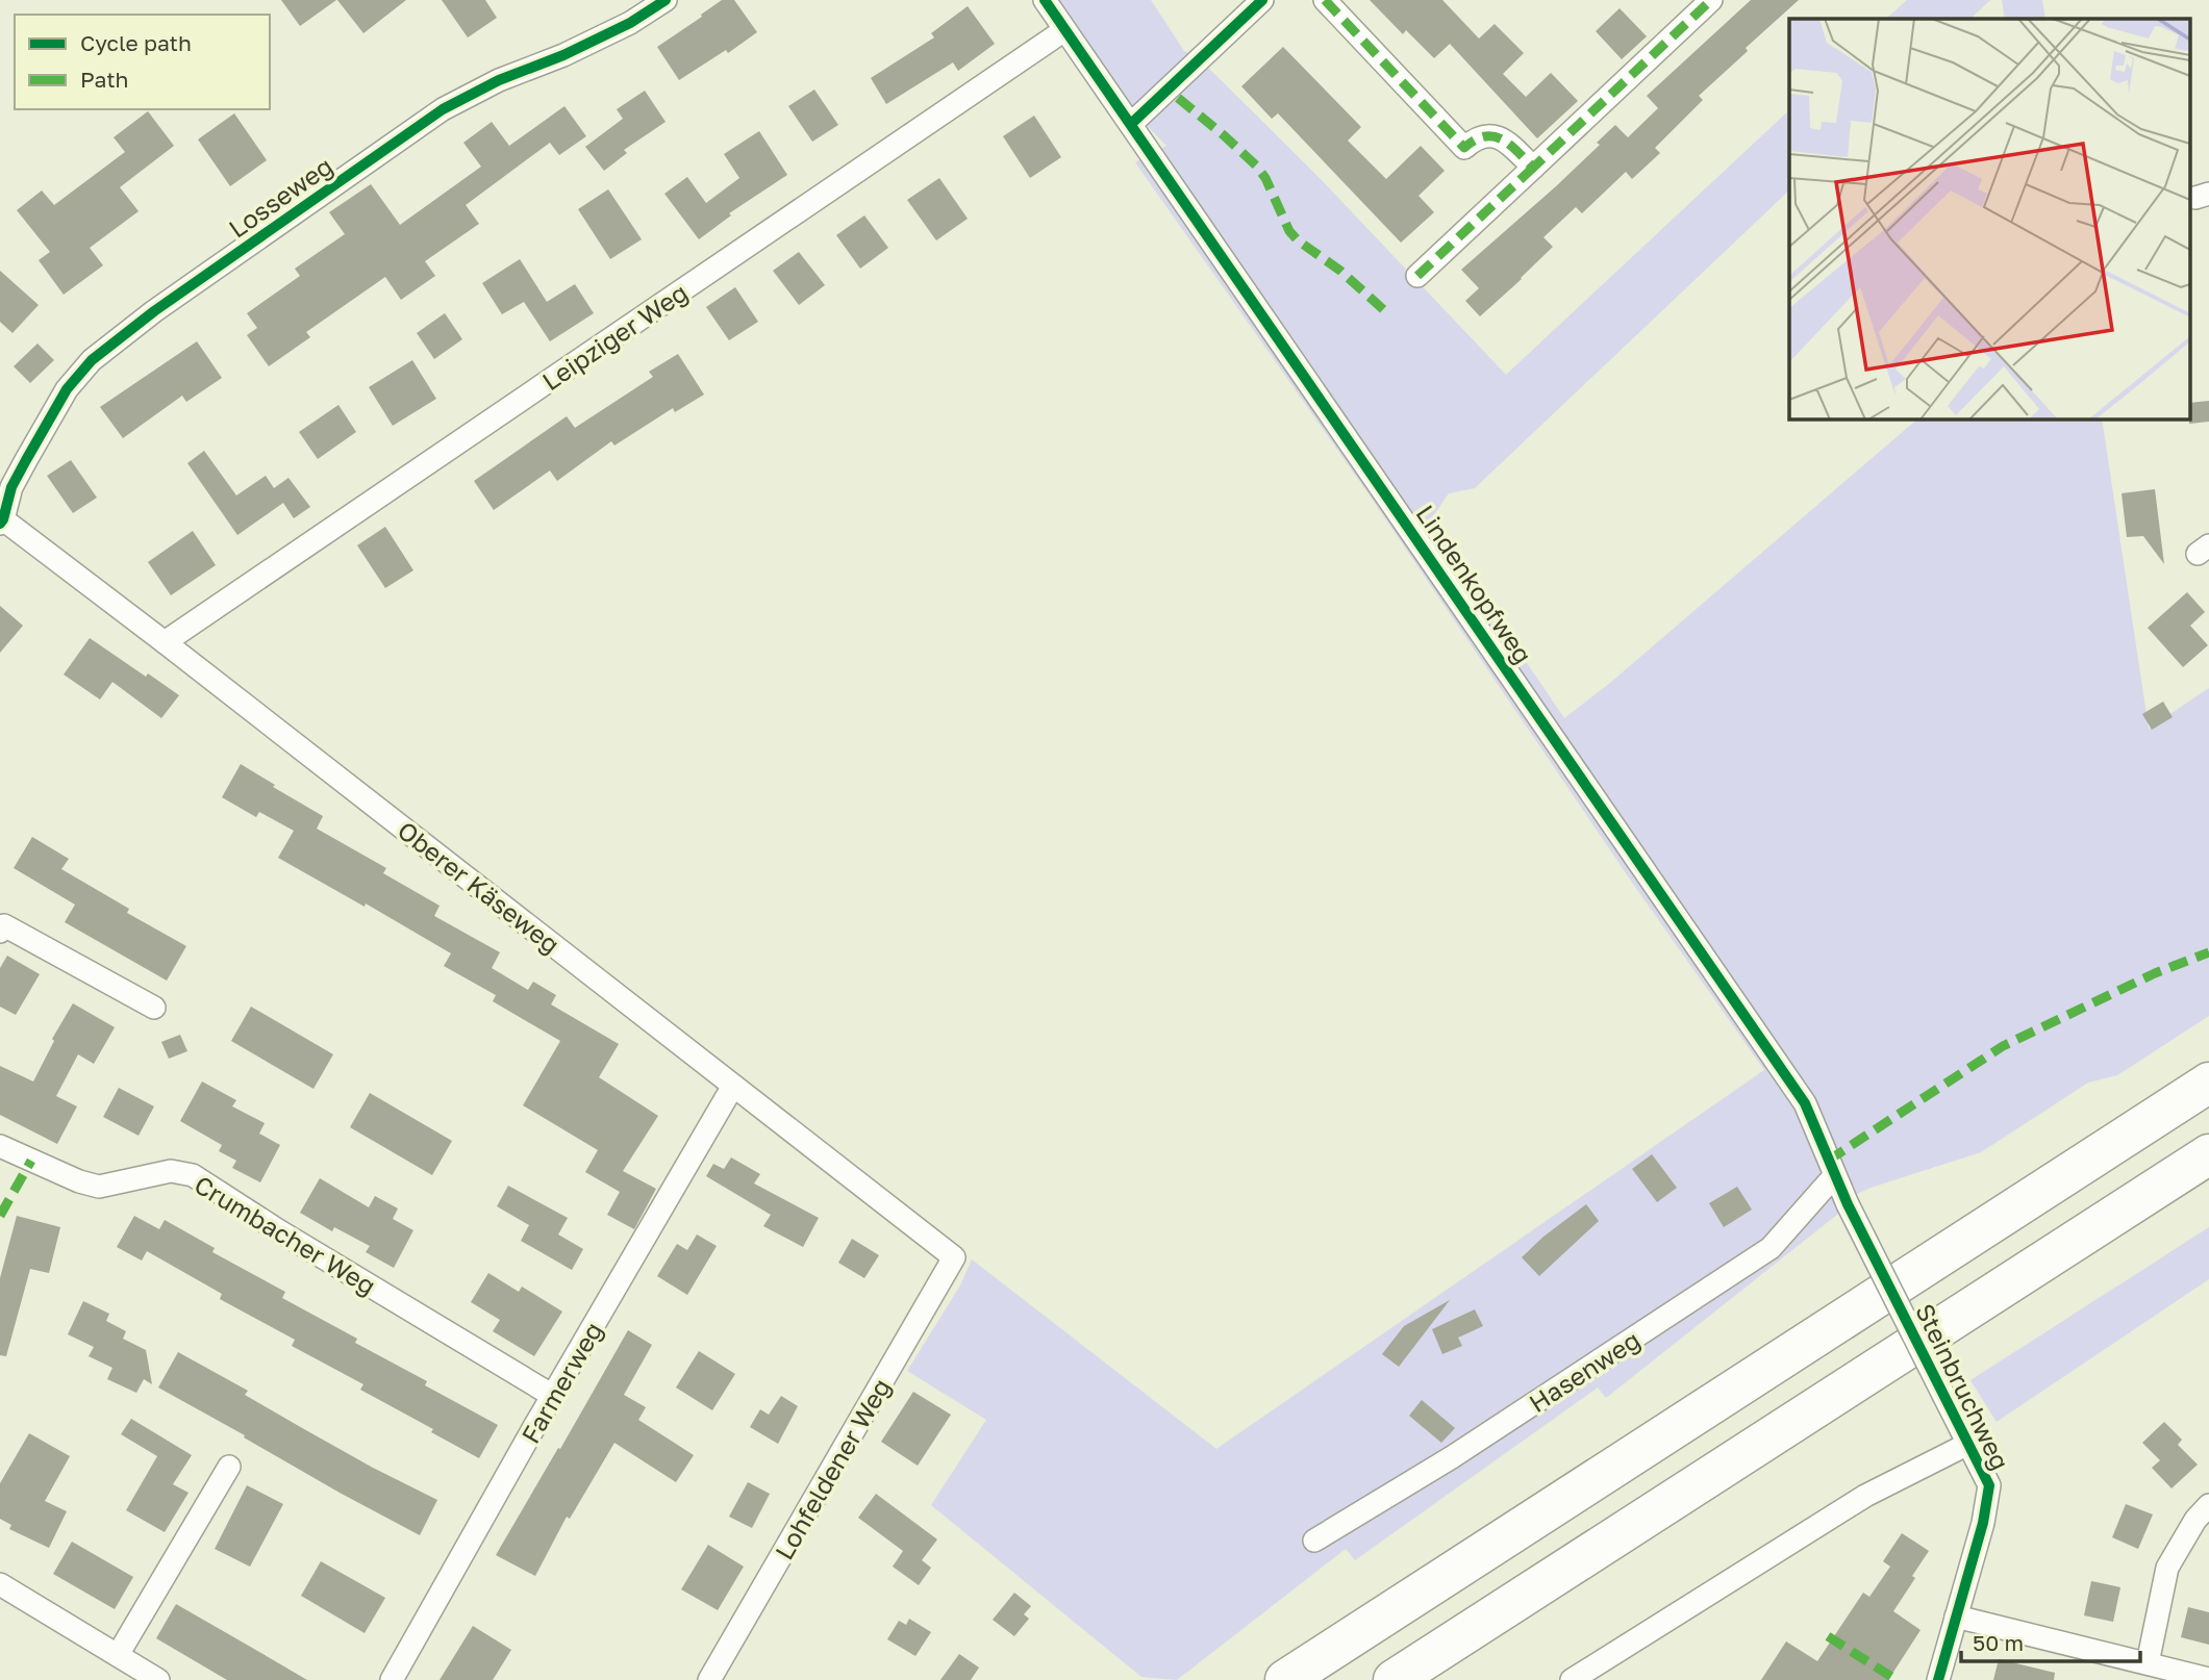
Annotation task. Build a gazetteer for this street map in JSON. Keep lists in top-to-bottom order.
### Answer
{
  "streets": {
    "street": [
      "Losseweg",
      "Leipziger Weg",
      "Lindenkopfweg",
      "Oberer Käseweg",
      "Crumbacher Weg",
      "Hasenweg",
      "Farmerweg",
      "Steinbruchweg",
      "Lohfeldener Weg"
    ]
  },
  "crossings": [
    ["Losseweg", "Oberer Käseweg"],
    ["Leipziger Weg", "Lindenkopfweg"],
    ["Leipziger Weg", "Oberer Käseweg"],
    ["Lindenkopfweg", "Hasenweg"],
    ["Lindenkopfweg", "Steinbruchweg"],
    ["Oberer Käseweg", "Farmerweg"],
    ["Oberer Käseweg", "Lohfeldener Weg"],
    ["Crumbacher Weg", "Farmerweg"]
  ],
  "legend": ["Cycle path", "Path"],
  "scale_bar": "50 m"
}
